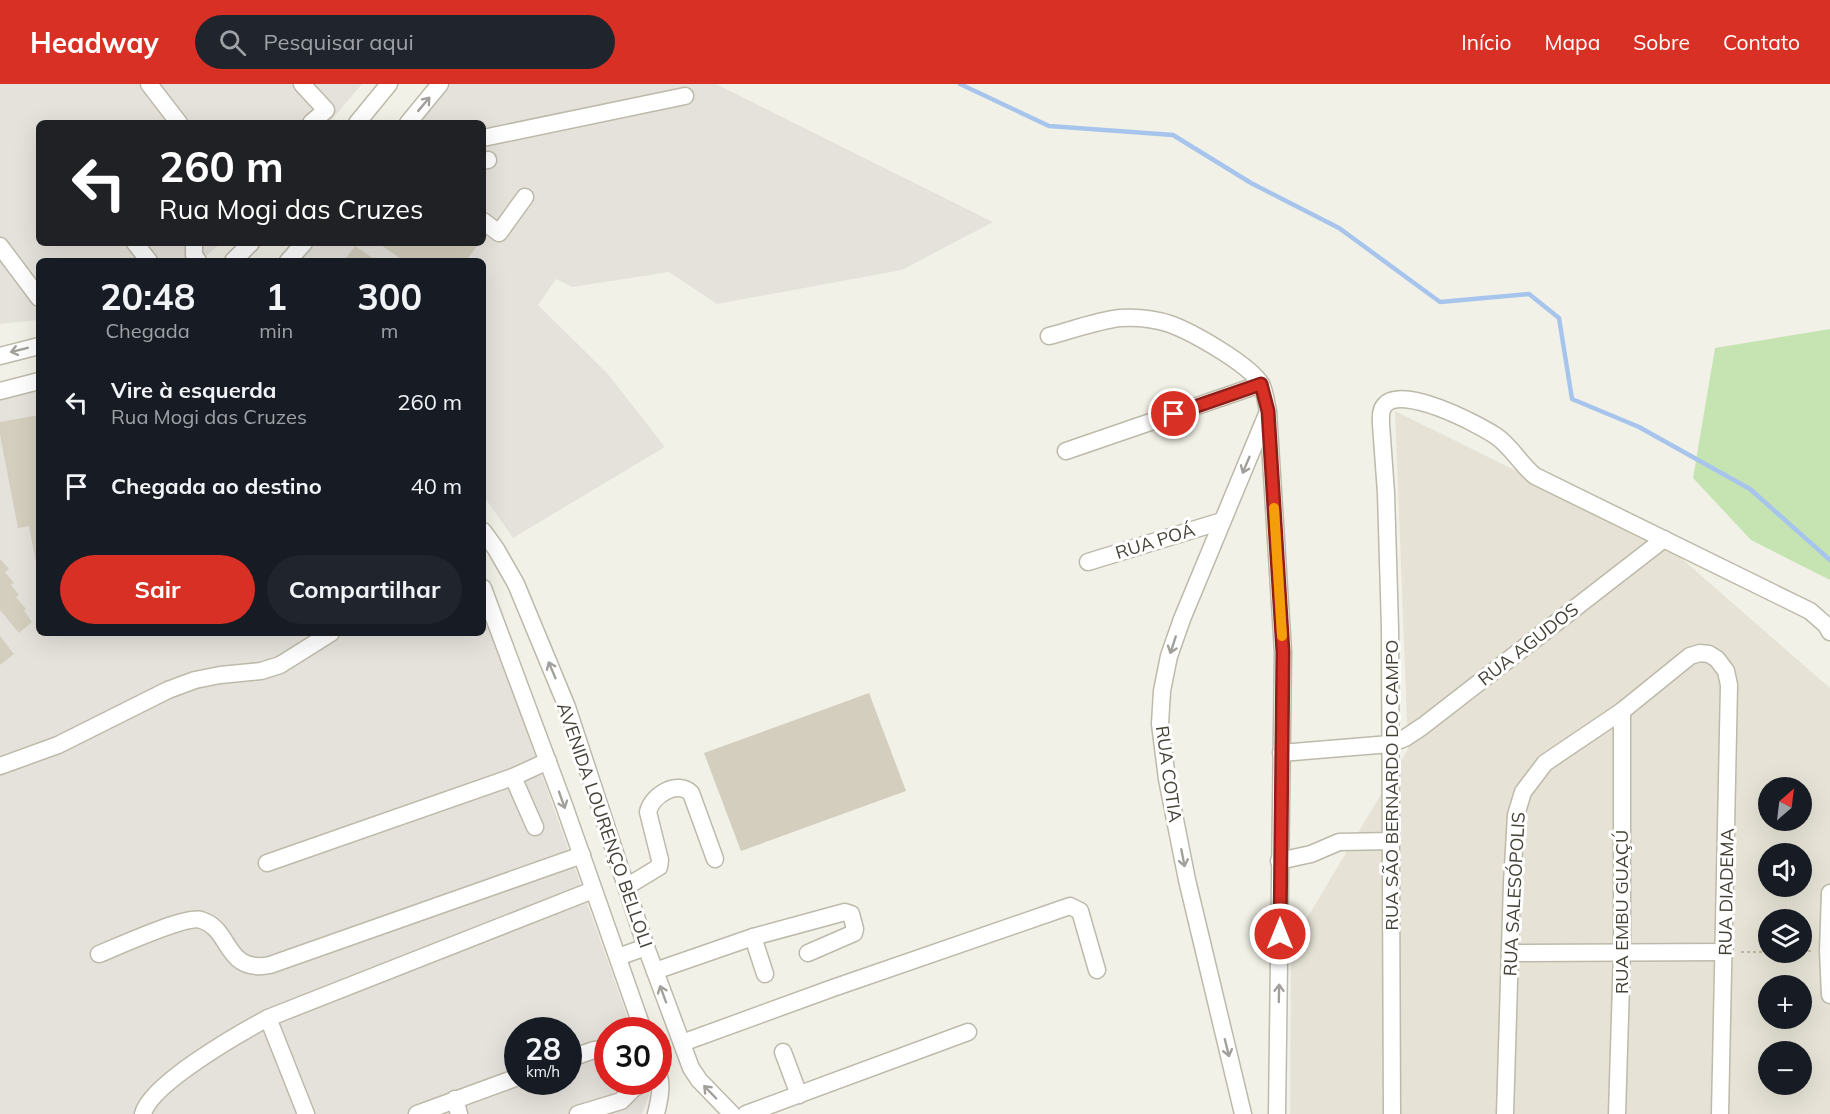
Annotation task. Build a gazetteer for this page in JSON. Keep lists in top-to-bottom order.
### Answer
{
  "streets": {
    "street": [
      "RUA POÁ",
      "RUA AGUDOS",
      "RUA COTIA",
      "RUA SÃO BERNARDO DO CAMPO",
      "AVENIDA LOURENÇO BELLOLI",
      "RUA DIADEMA",
      "RUA SALESÓPOLIS",
      "RUA EMBU GUAÇÚ"
    ]
  },
  "crossings": [
    ["RUA POÁ", "RUA COTIA"],
    ["RUA AGUDOS", "RUA SÃO BERNARDO DO CAMPO"],
    ["RUA DIADEMA", "RUA SALESÓPOLIS"],
    ["RUA SALESÓPOLIS", "RUA EMBU GUAÇÚ"]
  ],
  "north": "top right",
  "page": {
    "header": "Headway",
    "search": "Pesquisar aqui",
    "nav": [
      "Início",
      "Mapa",
      "Sobre",
      "Contato"
    ],
    "turn": ["260 m", "Rua Mogi das Cruzes"],
    "eta": [
      "20:48",
      "Chegada",
      "1",
      "min",
      "300",
      "m"
    ],
    "list": [
      {
        "name": "Vire à esquerda",
        "note": "Rua Mogi das Cruzes",
        "value": "260 m"
      },
      {
        "name": "Chegada ao destino",
        "value": "40 m"
      }
    ],
    "buttons": ["Sair", "Compartilhar"],
    "map_buttons": ["+", "−"],
    "speed": "28 km/h",
    "limit": "30"
  }
}
